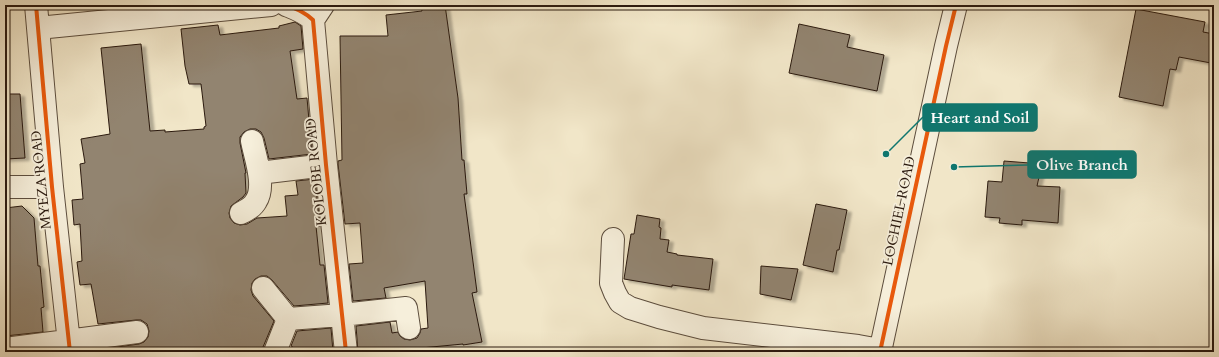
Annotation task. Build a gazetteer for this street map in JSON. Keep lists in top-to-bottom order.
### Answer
{
  "streets": {
    "street": ["KOLOBE ROAD", "MYEZA ROAD", "LOCHIEL ROAD"]
  },
  "places": ["Heart and Soil", "Olive Branch"]
}
